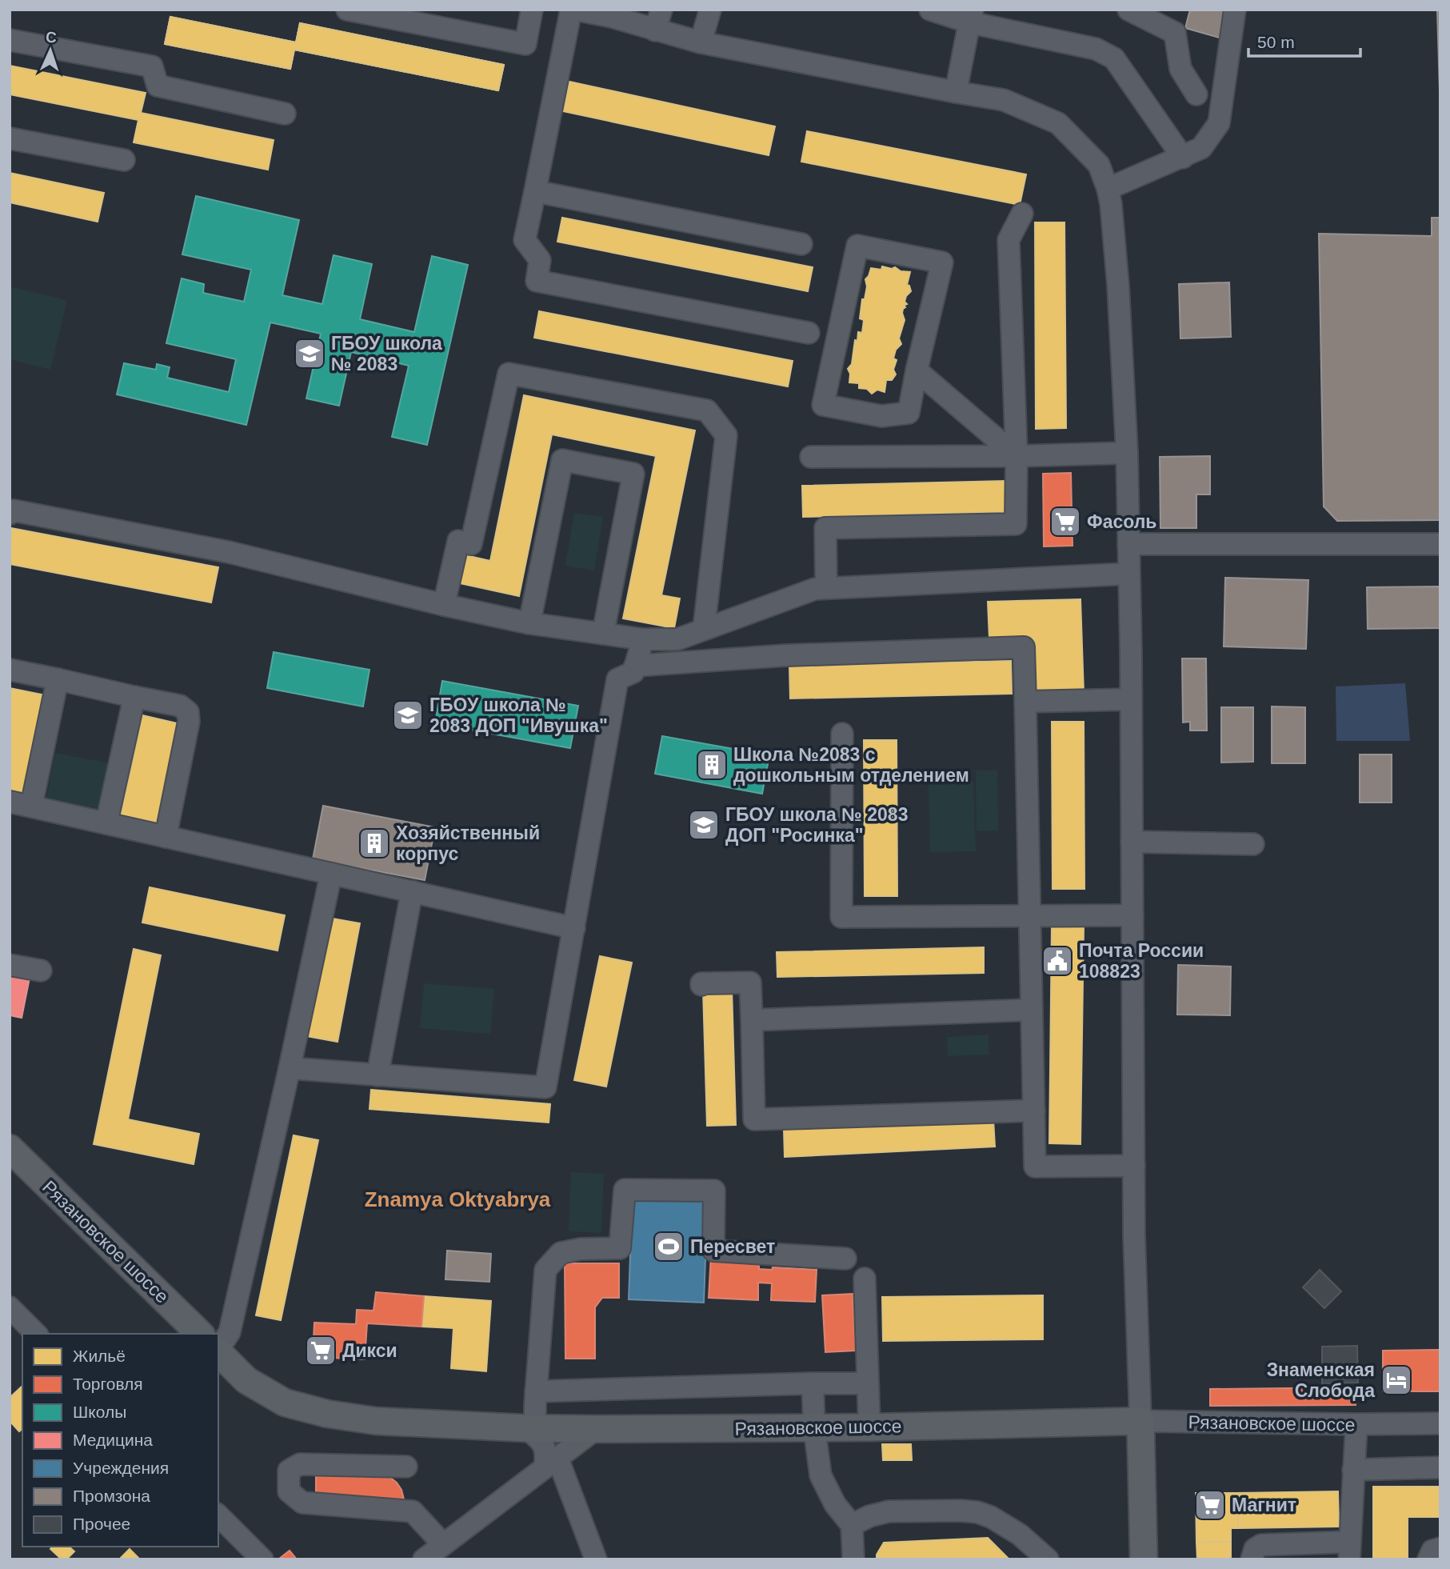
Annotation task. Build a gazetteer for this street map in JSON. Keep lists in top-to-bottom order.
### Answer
{
  "streets": {
    "main road": ["Рязановское шоссе"]
  },
  "districts": ["Znamya Oktyabrya"],
  "places": {
    "school or university": ["ГБОУ школа № 2083", "ГБОУ школа № 2083 ДОП \"Ивушка\"", "ГБОУ школа № 2083 ДОП \"Росинка\""],
    "supermarket": ["Фасоль", "Дикси", "Магнит"],
    "building": ["Школа №2083 с дошкольным отделением", "Хозяйственный корпус"],
    "public building": ["Почта России 108823"],
    "sports": ["Пересвет"],
    "hotel": ["Знаменская Слобода"]
  },
  "legend": [
    "Жильё",
    "Торговля",
    "Школы",
    "Медицина",
    "Учреждения",
    "Промзона",
    "Прочее"
  ],
  "scale_bar": "50 m",
  "north": "top"
}
